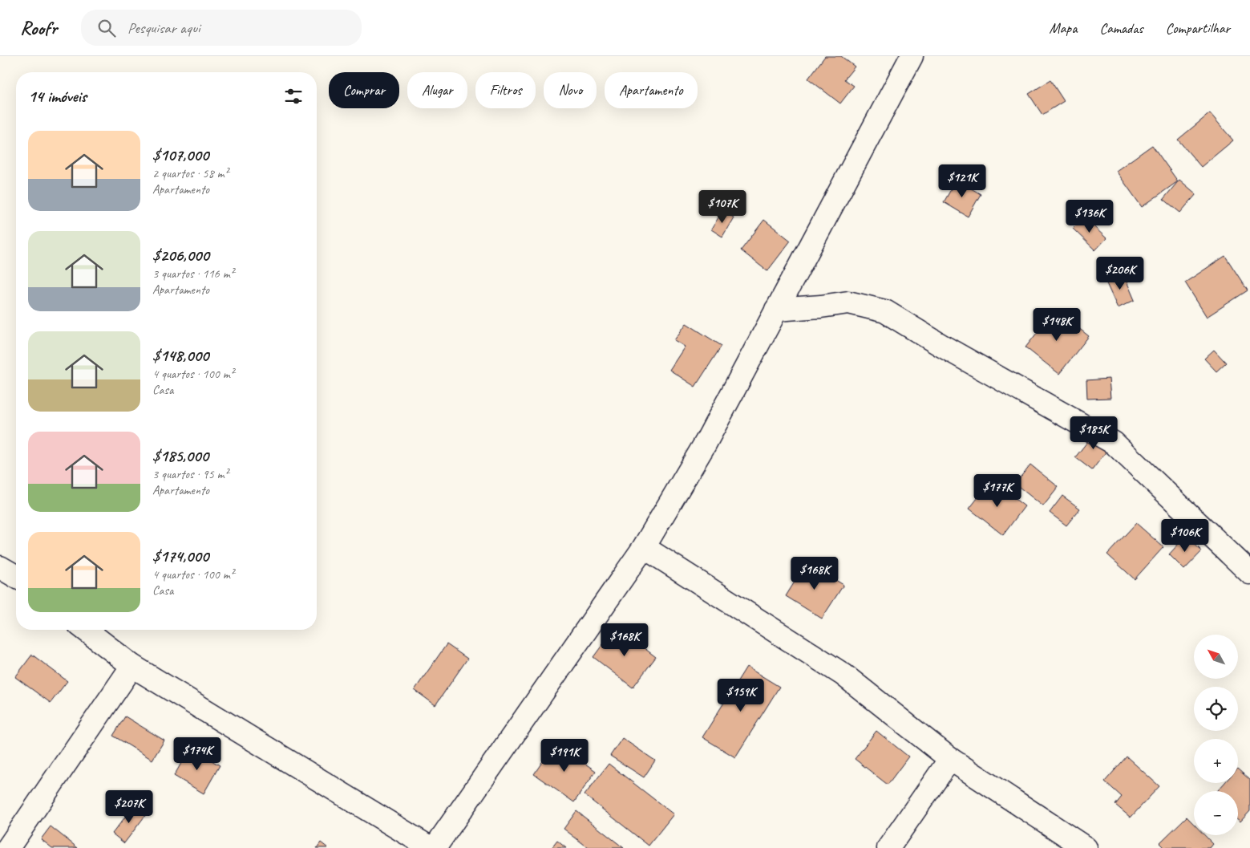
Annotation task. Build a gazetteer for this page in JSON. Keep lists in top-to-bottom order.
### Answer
{
  "north": "top left",
  "page": {
    "header": "Roofr",
    "search": "Pesquisar aqui",
    "nav": ["Mapa", "Camadas", "Compartilhar"],
    "chip": [
      "Comprar",
      "Alugar",
      "Filtros",
      "Novo",
      "Apartamento"
    ],
    "heading": "14 imóveis",
    "list": [
      {
        "name": "$107,000",
        "note": "2 quartos · 58 m² · Apartamento"
      },
      {
        "name": "$206,000",
        "note": "3 quartos · 116 m² · Apartamento"
      },
      {
        "name": "$148,000",
        "note": "4 quartos · 100 m² · Casa"
      },
      {
        "name": "$185,000",
        "note": "3 quartos · 95 m² · Apartamento"
      },
      {
        "name": "$174,000",
        "note": "4 quartos · 100 m² · Casa"
      }
    ],
    "price": [
      "$121K",
      "$107K",
      "$136K",
      "$206K",
      "$148K",
      "$185K",
      "$177K",
      "$106K",
      "$168K",
      "$168K",
      "$159K",
      "$174K",
      "$191K",
      "$207K"
    ],
    "map_buttons": ["+", "−"]
  }
}
